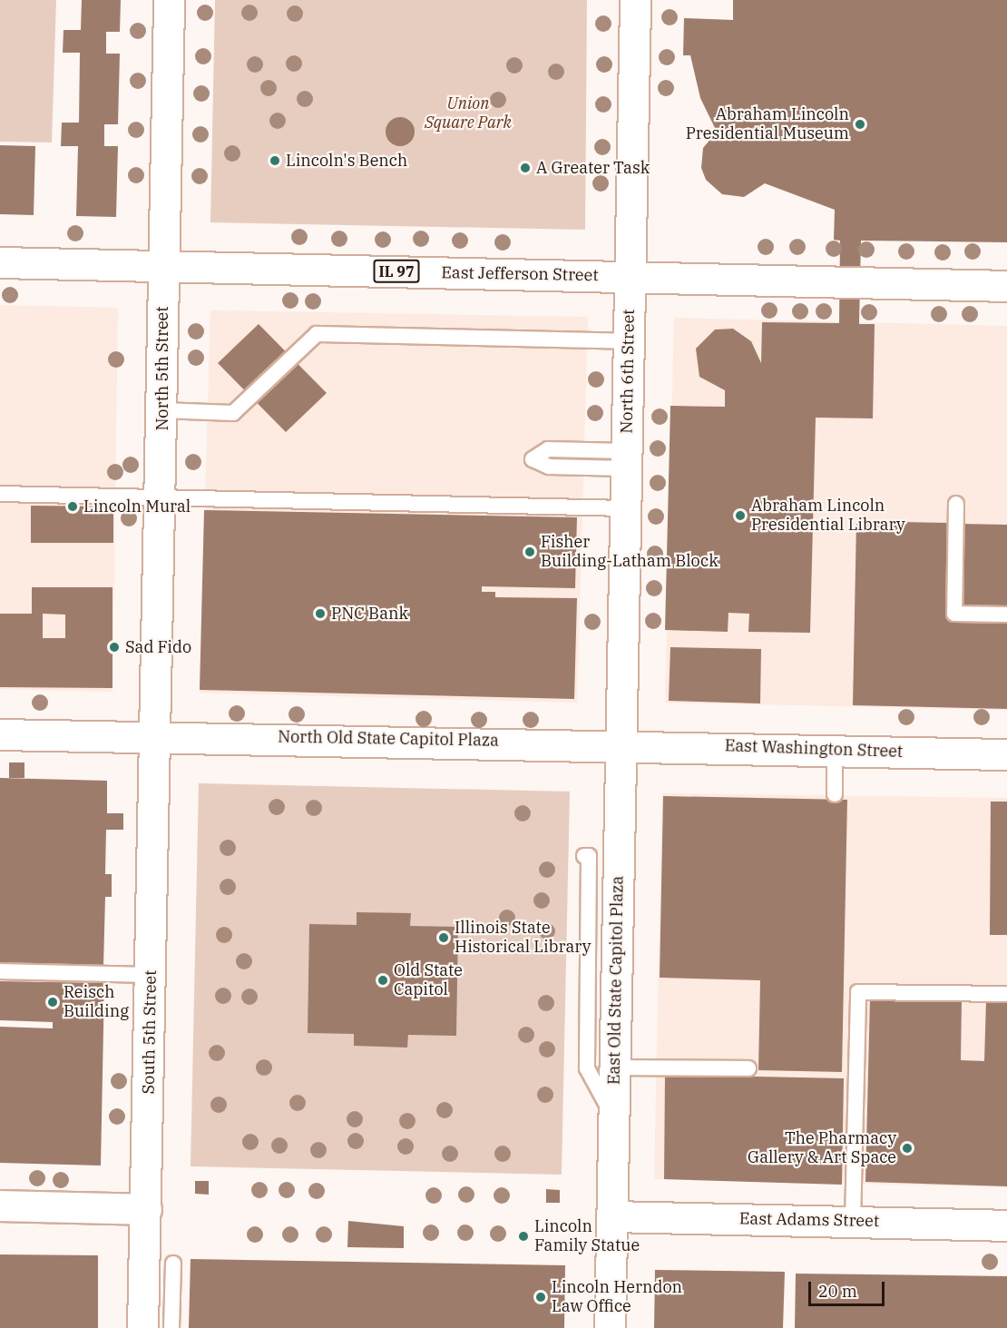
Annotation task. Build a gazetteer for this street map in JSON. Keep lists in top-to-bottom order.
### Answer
{
  "streets": {
    "main road": [
      "IL 97",
      "East Jefferson Street",
      "North 5th Street",
      "North 6th Street",
      "North Old State Capitol Plaza",
      "East Washington Street",
      "East Old State Capitol Plaza",
      "South 5th Street",
      "East Adams Street"
    ]
  },
  "crossings": [
    ["East Jefferson Street", "North 5th Street"],
    ["East Jefferson Street", "North 6th Street"],
    ["North 5th Street", "North Old State Capitol Plaza"],
    ["North 5th Street", "South 5th Street"],
    ["North 6th Street", "North Old State Capitol Plaza"],
    ["North 6th Street", "East Washington Street"],
    ["North 6th Street", "East Old State Capitol Plaza"],
    ["North Old State Capitol Plaza", "East Washington Street"],
    ["North Old State Capitol Plaza", "East Old State Capitol Plaza"],
    ["North Old State Capitol Plaza", "South 5th Street"],
    ["East Washington Street", "East Old State Capitol Plaza"],
    ["East Old State Capitol Plaza", "East Adams Street"]
  ],
  "parks": ["Union Square Park"],
  "places": [
    "Abraham Lincoln Presidential Museum",
    "Lincoln's Bench",
    "A Greater Task",
    "Lincoln Mural",
    "Abraham Lincoln Presidential Library",
    "Fisher Building-Latham Block",
    "PNC Bank",
    "Sad Fido",
    "Illinois State Historical Library",
    "Old State Capitol",
    "Reisch Building",
    "The Pharmacy Gallery & Art Space",
    "Lincoln Family Statue",
    "Lincoln Herndon Law Office"
  ],
  "scale_bar": "20 m"
}
